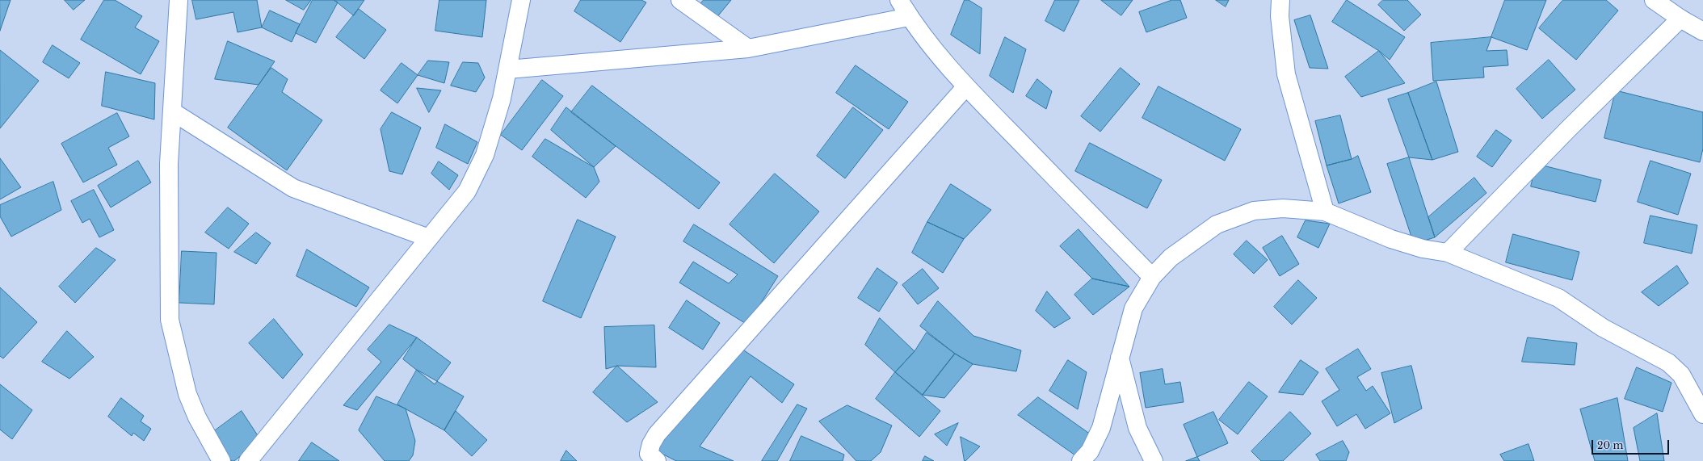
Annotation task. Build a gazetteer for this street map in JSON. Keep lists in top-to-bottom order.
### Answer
{
  "scale_bar": "20 m"
}
